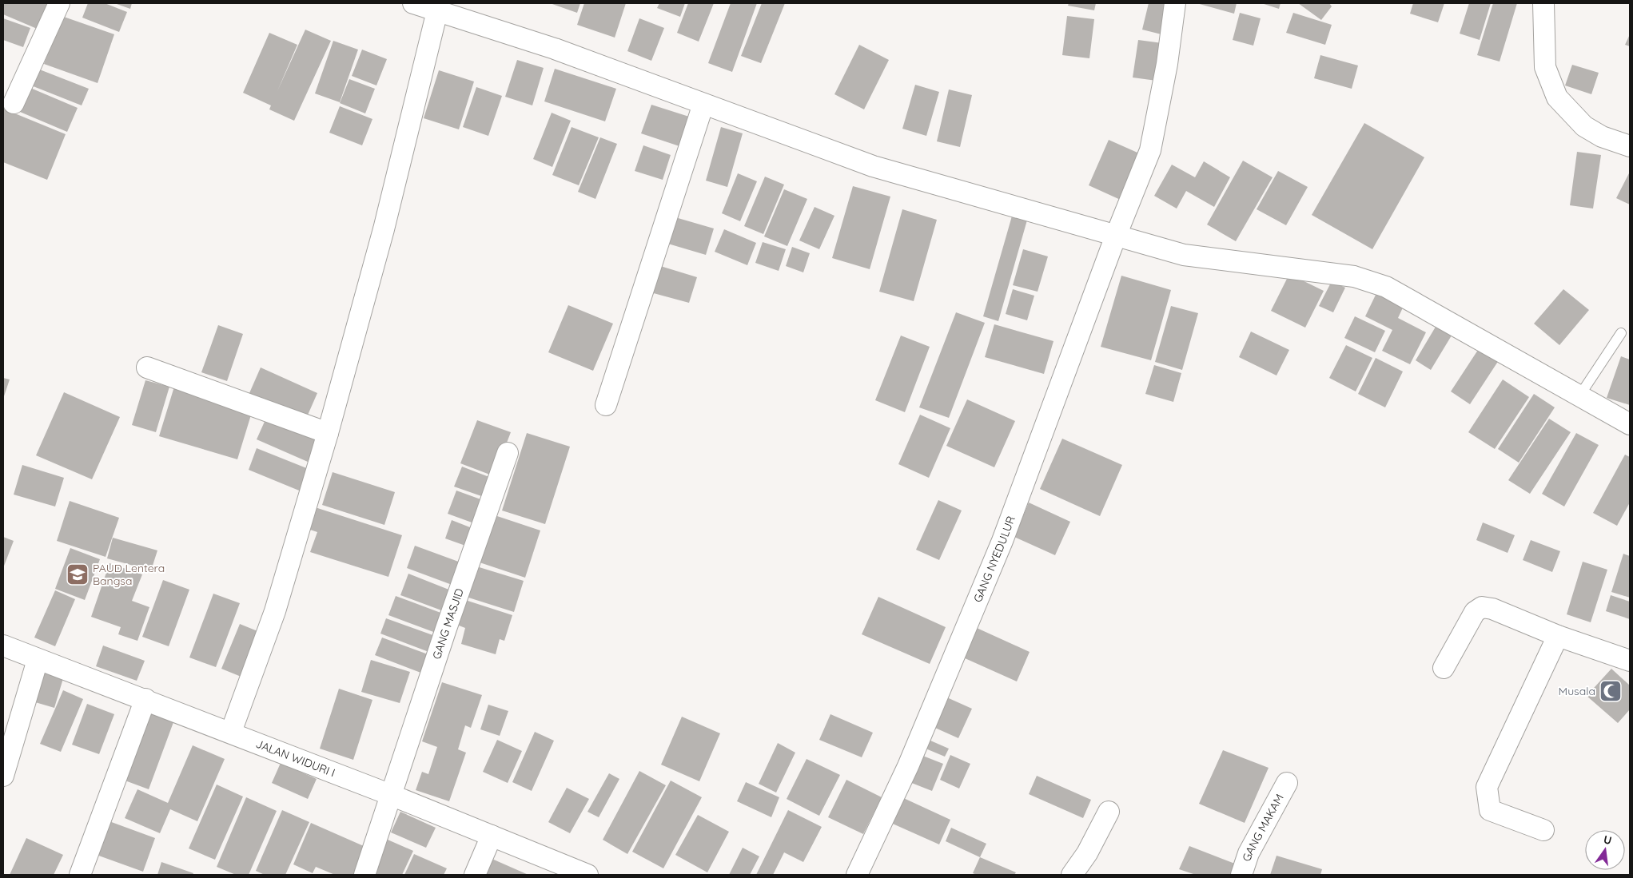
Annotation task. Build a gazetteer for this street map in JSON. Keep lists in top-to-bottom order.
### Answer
{
  "streets": {
    "street": [
      "GANG NYEDULUR",
      "GANG MASJID",
      "JALAN WIDURI I",
      "GANG MAKAM"
    ]
  },
  "crossings": [
    ["GANG MASJID", "JALAN WIDURI I"]
  ],
  "places": {
    "school or university": ["PAUD Lentera Bangsa"],
    "mosque": ["Musala"]
  },
  "north": "top"
}
